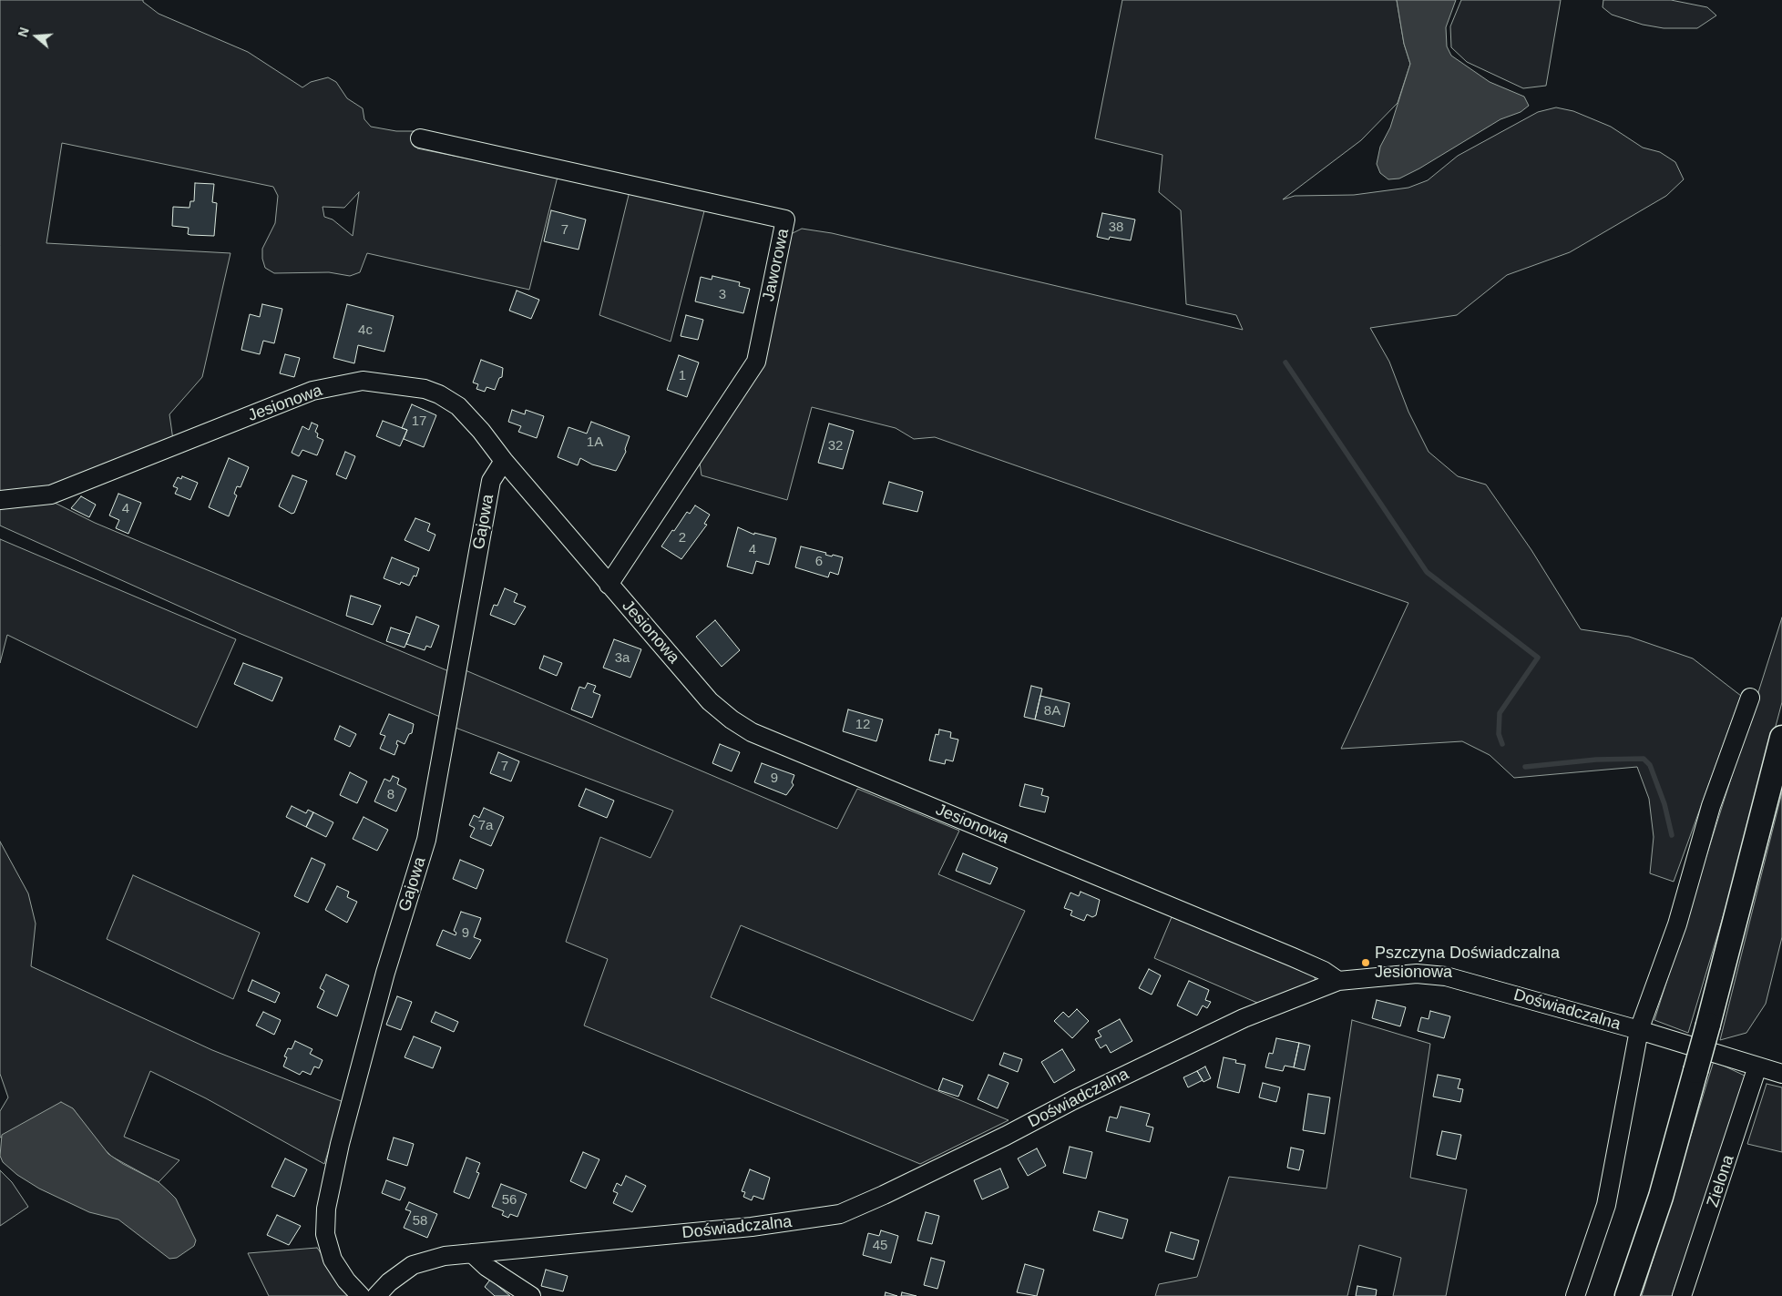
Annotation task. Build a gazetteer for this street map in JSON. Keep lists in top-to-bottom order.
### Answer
{
  "streets": {
    "street": [
      "Jaworowa",
      "Jesionowa",
      "Gajowa",
      "Doświadczalna",
      "Zielona"
    ]
  },
  "crossings": [
    ["Jaworowa", "Jesionowa"],
    ["Jesionowa", "Gajowa"],
    ["Jesionowa", "Doświadczalna"],
    ["Doświadczalna", "Zielona"]
  ],
  "places": ["Pszczyna Doświadczalna Jesionowa"],
  "house_numbers": [
    "38",
    "7",
    "3",
    "4c",
    "1",
    "17",
    "1A",
    "32",
    "4",
    "2",
    "4",
    "6",
    "3a",
    "8A",
    "12",
    "7",
    "9",
    "8",
    "7a",
    "9",
    "56",
    "58",
    "45"
  ],
  "north": "left"
}
